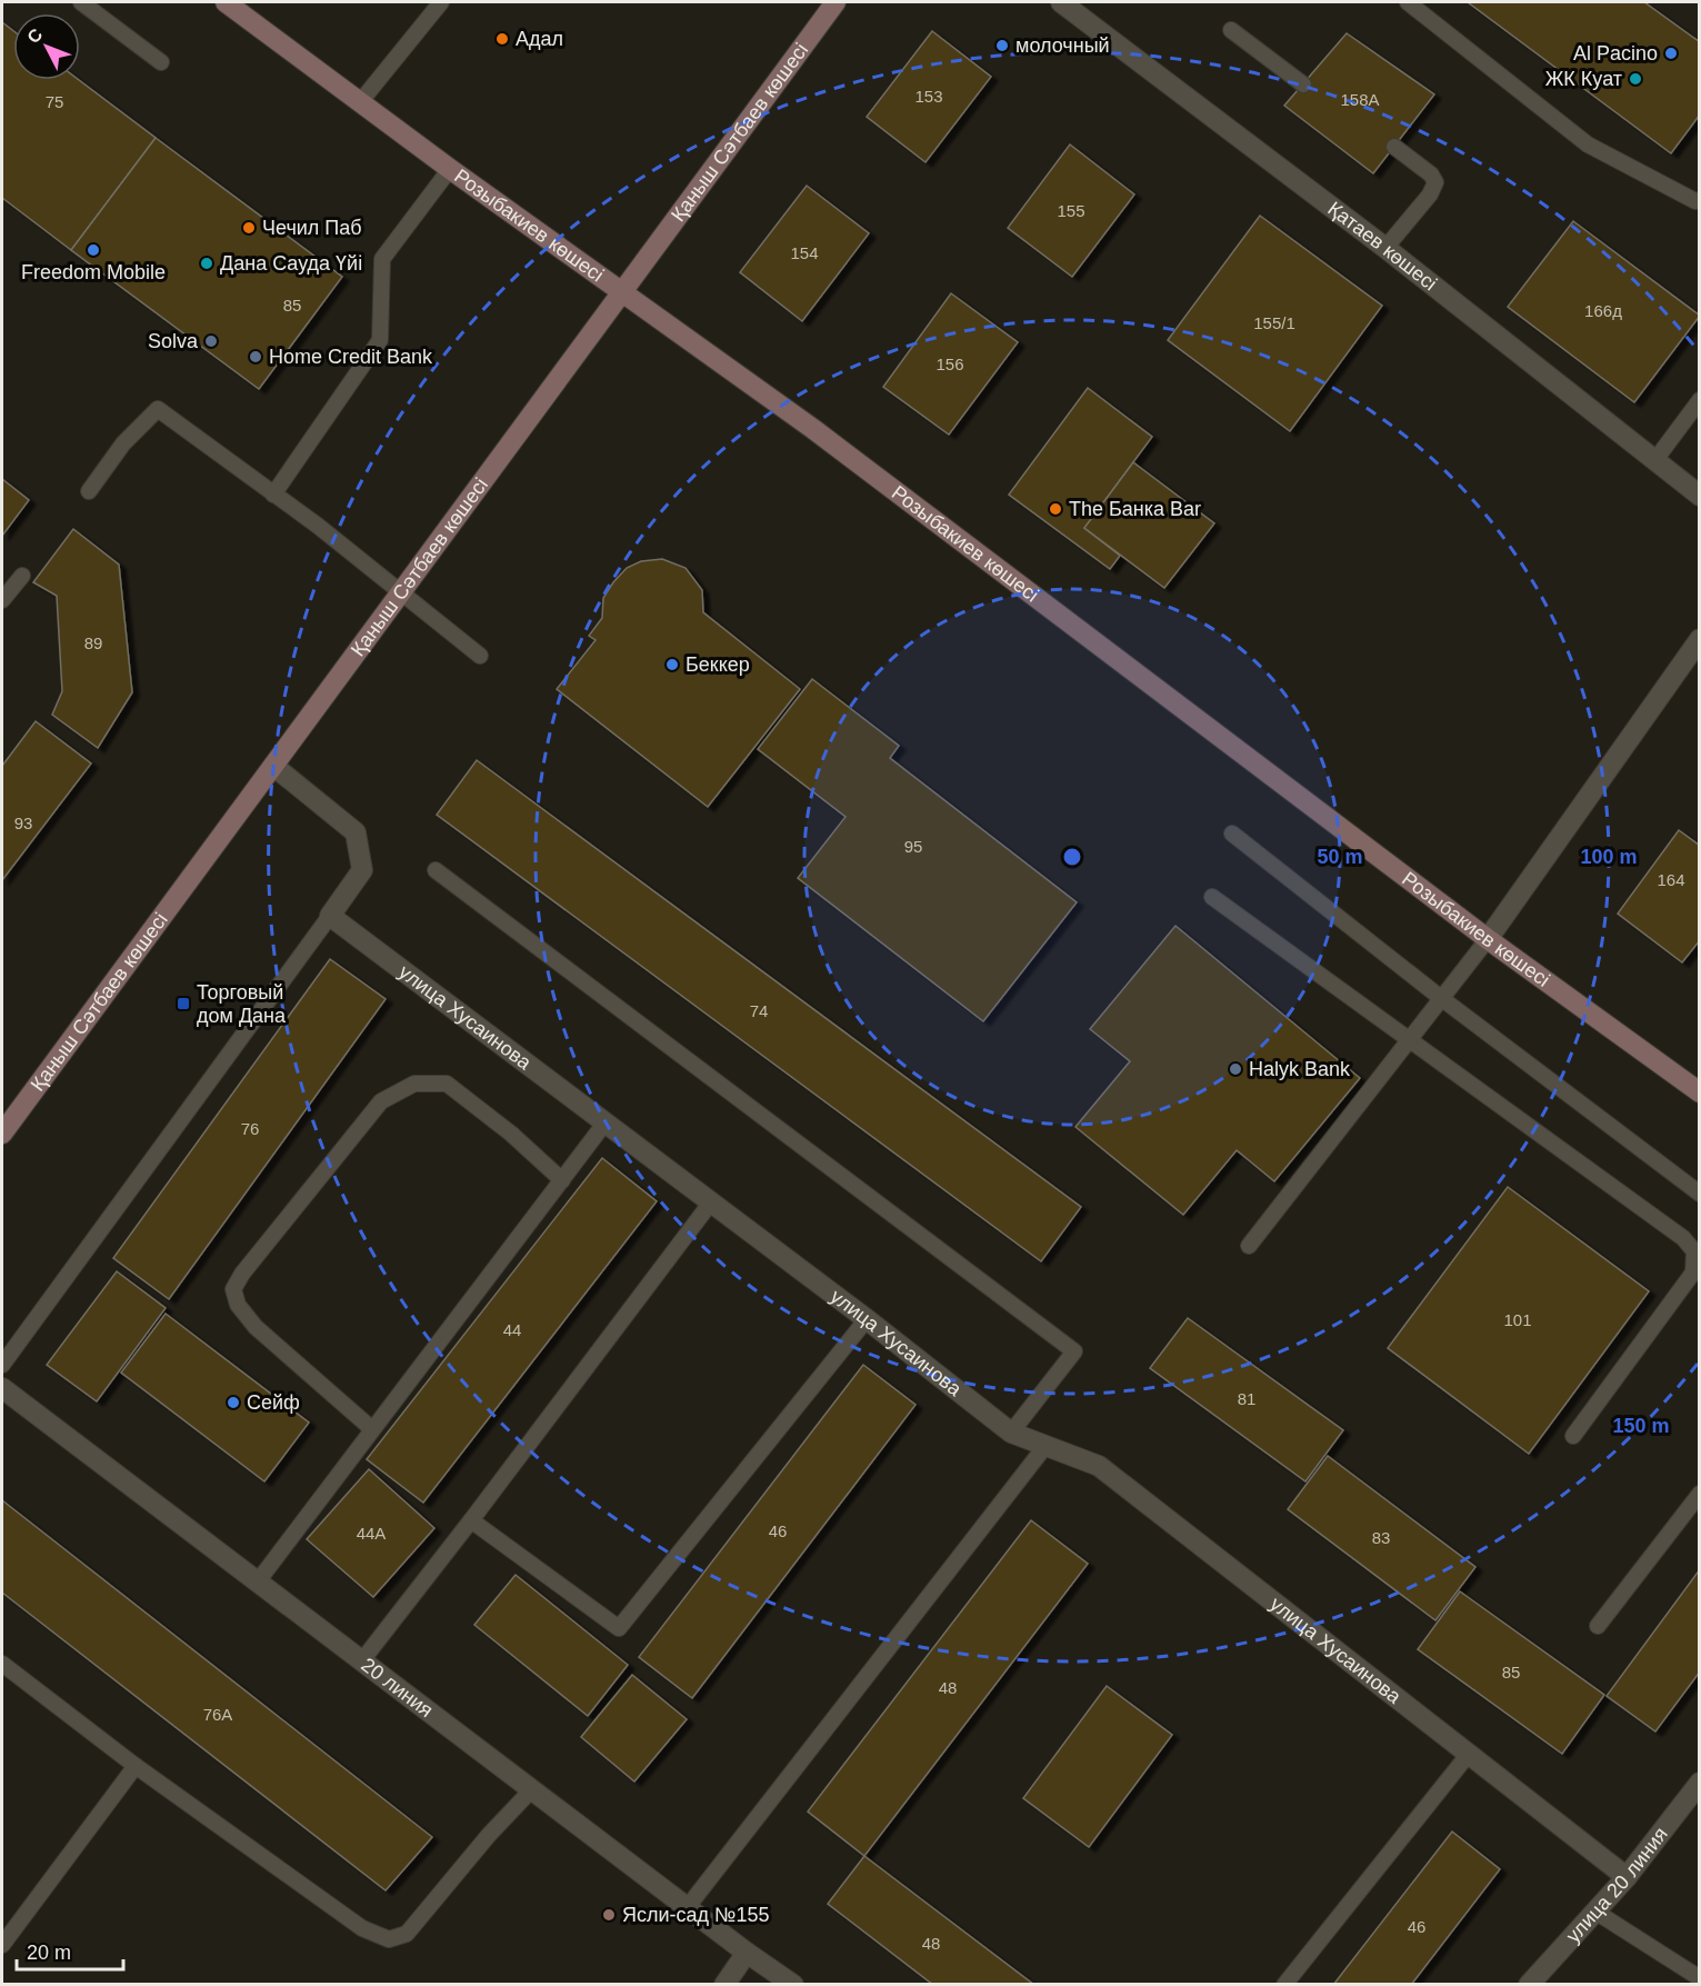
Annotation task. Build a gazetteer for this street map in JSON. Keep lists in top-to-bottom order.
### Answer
{
  "streets": {
    "main road": ["Қаныш Сәтбаев көшесі", "Розыбакиев көшесі"],
    "street": [
      "Қатаев көшесі",
      "улица Хусаинова",
      "20 линия",
      "улица 20 линия"
    ]
  },
  "crossings": [
    ["Қаныш Сәтбаев көшесі", "Розыбакиев көшесі"],
    ["улица Хусаинова", "улица 20 линия"]
  ],
  "places": {
    "other": [
      "Адал",
      "молочный",
      "Al Pacino",
      "ЖК Куат",
      "Чечил Паб",
      "Freedom Mobile",
      "Дана Сауда Үйі",
      "Solva",
      "Home Credit Bank",
      "The Банка Bar",
      "Беккер",
      "Halyk Bank",
      "Сейф",
      "Ясли-сад №155"
    ],
    "transit": ["Торговый дом Дана"]
  },
  "house_numbers": [
    "153",
    "158А",
    "75",
    "155",
    "154",
    "85",
    "166д",
    "155/1",
    "156",
    "89",
    "93",
    "95",
    "164",
    "74",
    "76",
    "101",
    "44",
    "81",
    "46",
    "44А",
    "83",
    "85",
    "48",
    "76А",
    "46",
    "48"
  ],
  "scale_bar": "20 m",
  "north": "top left",
  "rings": ["50 m", "100 m", "150 m"]
}
